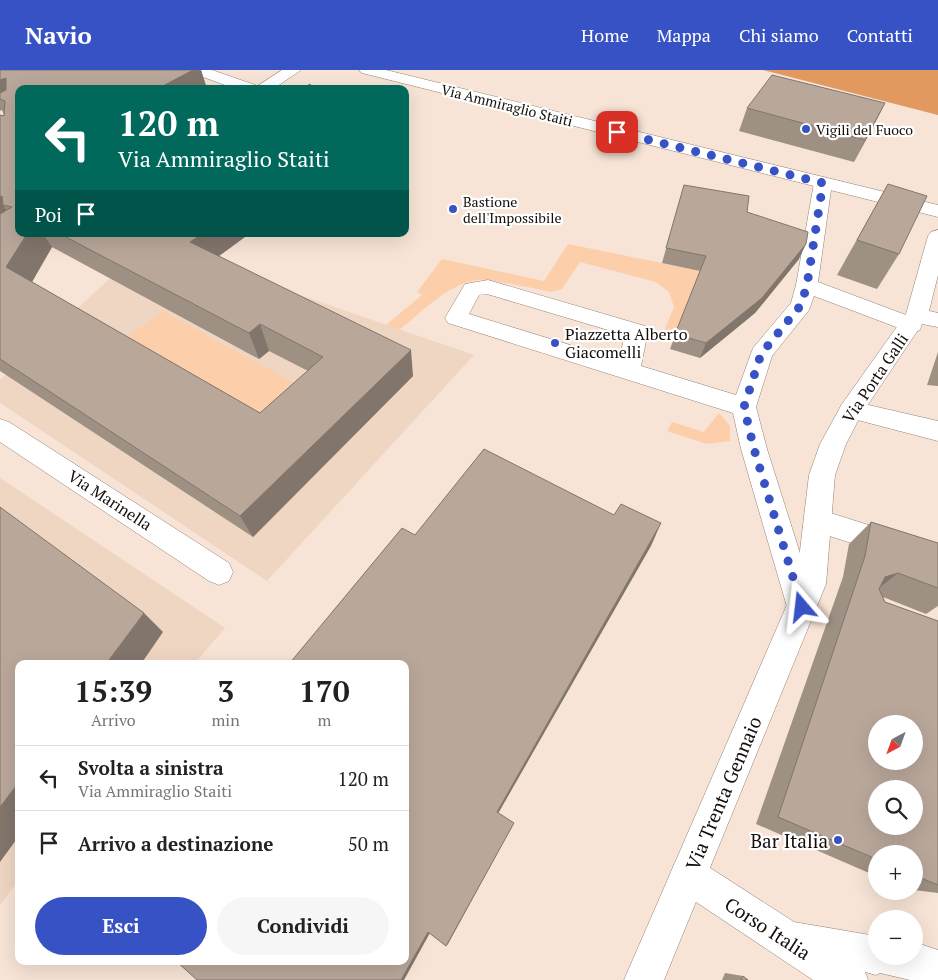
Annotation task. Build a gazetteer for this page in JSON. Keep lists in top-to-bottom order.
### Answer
{
  "streets": {
    "street": [
      "Via Ammiraglio Staiti",
      "Via Porta Galli",
      "Via Marinella",
      "Via Trenta Gennaio",
      "Corso Italia"
    ]
  },
  "crossings": [
    ["Via Porta Galli", "Via Trenta Gennaio"],
    ["Via Trenta Gennaio", "Corso Italia"]
  ],
  "places": [
    "Vigili del Fuoco",
    "Bastione dell'Impossibile",
    "Piazzetta Alberto Giacomelli",
    "Bar Italia"
  ],
  "north": "bottom left",
  "page": {
    "header": "Navio",
    "nav": [
      "Home",
      "Mappa",
      "Chi siamo",
      "Contatti"
    ],
    "turn": ["120 m", "Via Ammiraglio Staiti"],
    "then": "Poi",
    "eta": [
      "15:39",
      "Arrivo",
      "3",
      "min",
      "170",
      "m"
    ],
    "map_buttons": ["+", "−"],
    "list": [
      {
        "name": "Svolta a sinistra",
        "note": "Via Ammiraglio Staiti",
        "value": "120 m"
      },
      {
        "name": "Arrivo a destinazione",
        "value": "50 m"
      }
    ],
    "buttons": ["Esci", "Condividi"]
  }
}
